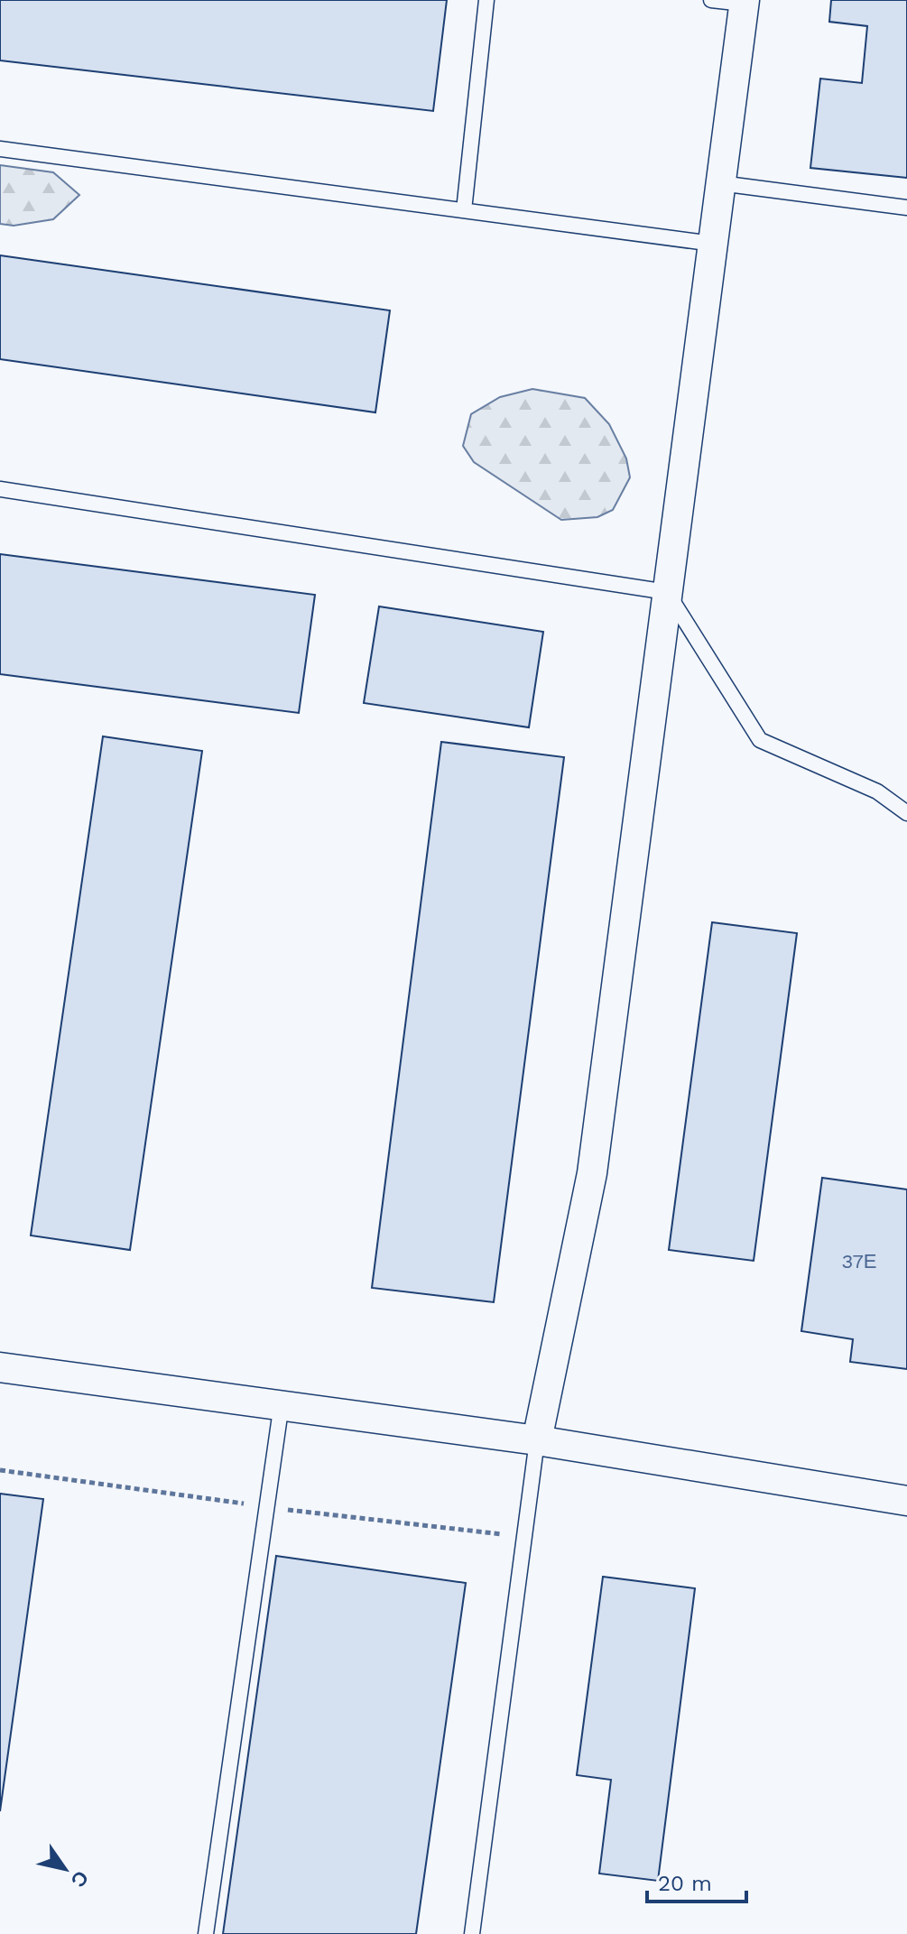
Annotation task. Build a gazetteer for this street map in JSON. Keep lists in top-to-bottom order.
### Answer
{
  "house_numbers": ["37Е"],
  "scale_bar": "20 m",
  "north": "bottom right"
}
